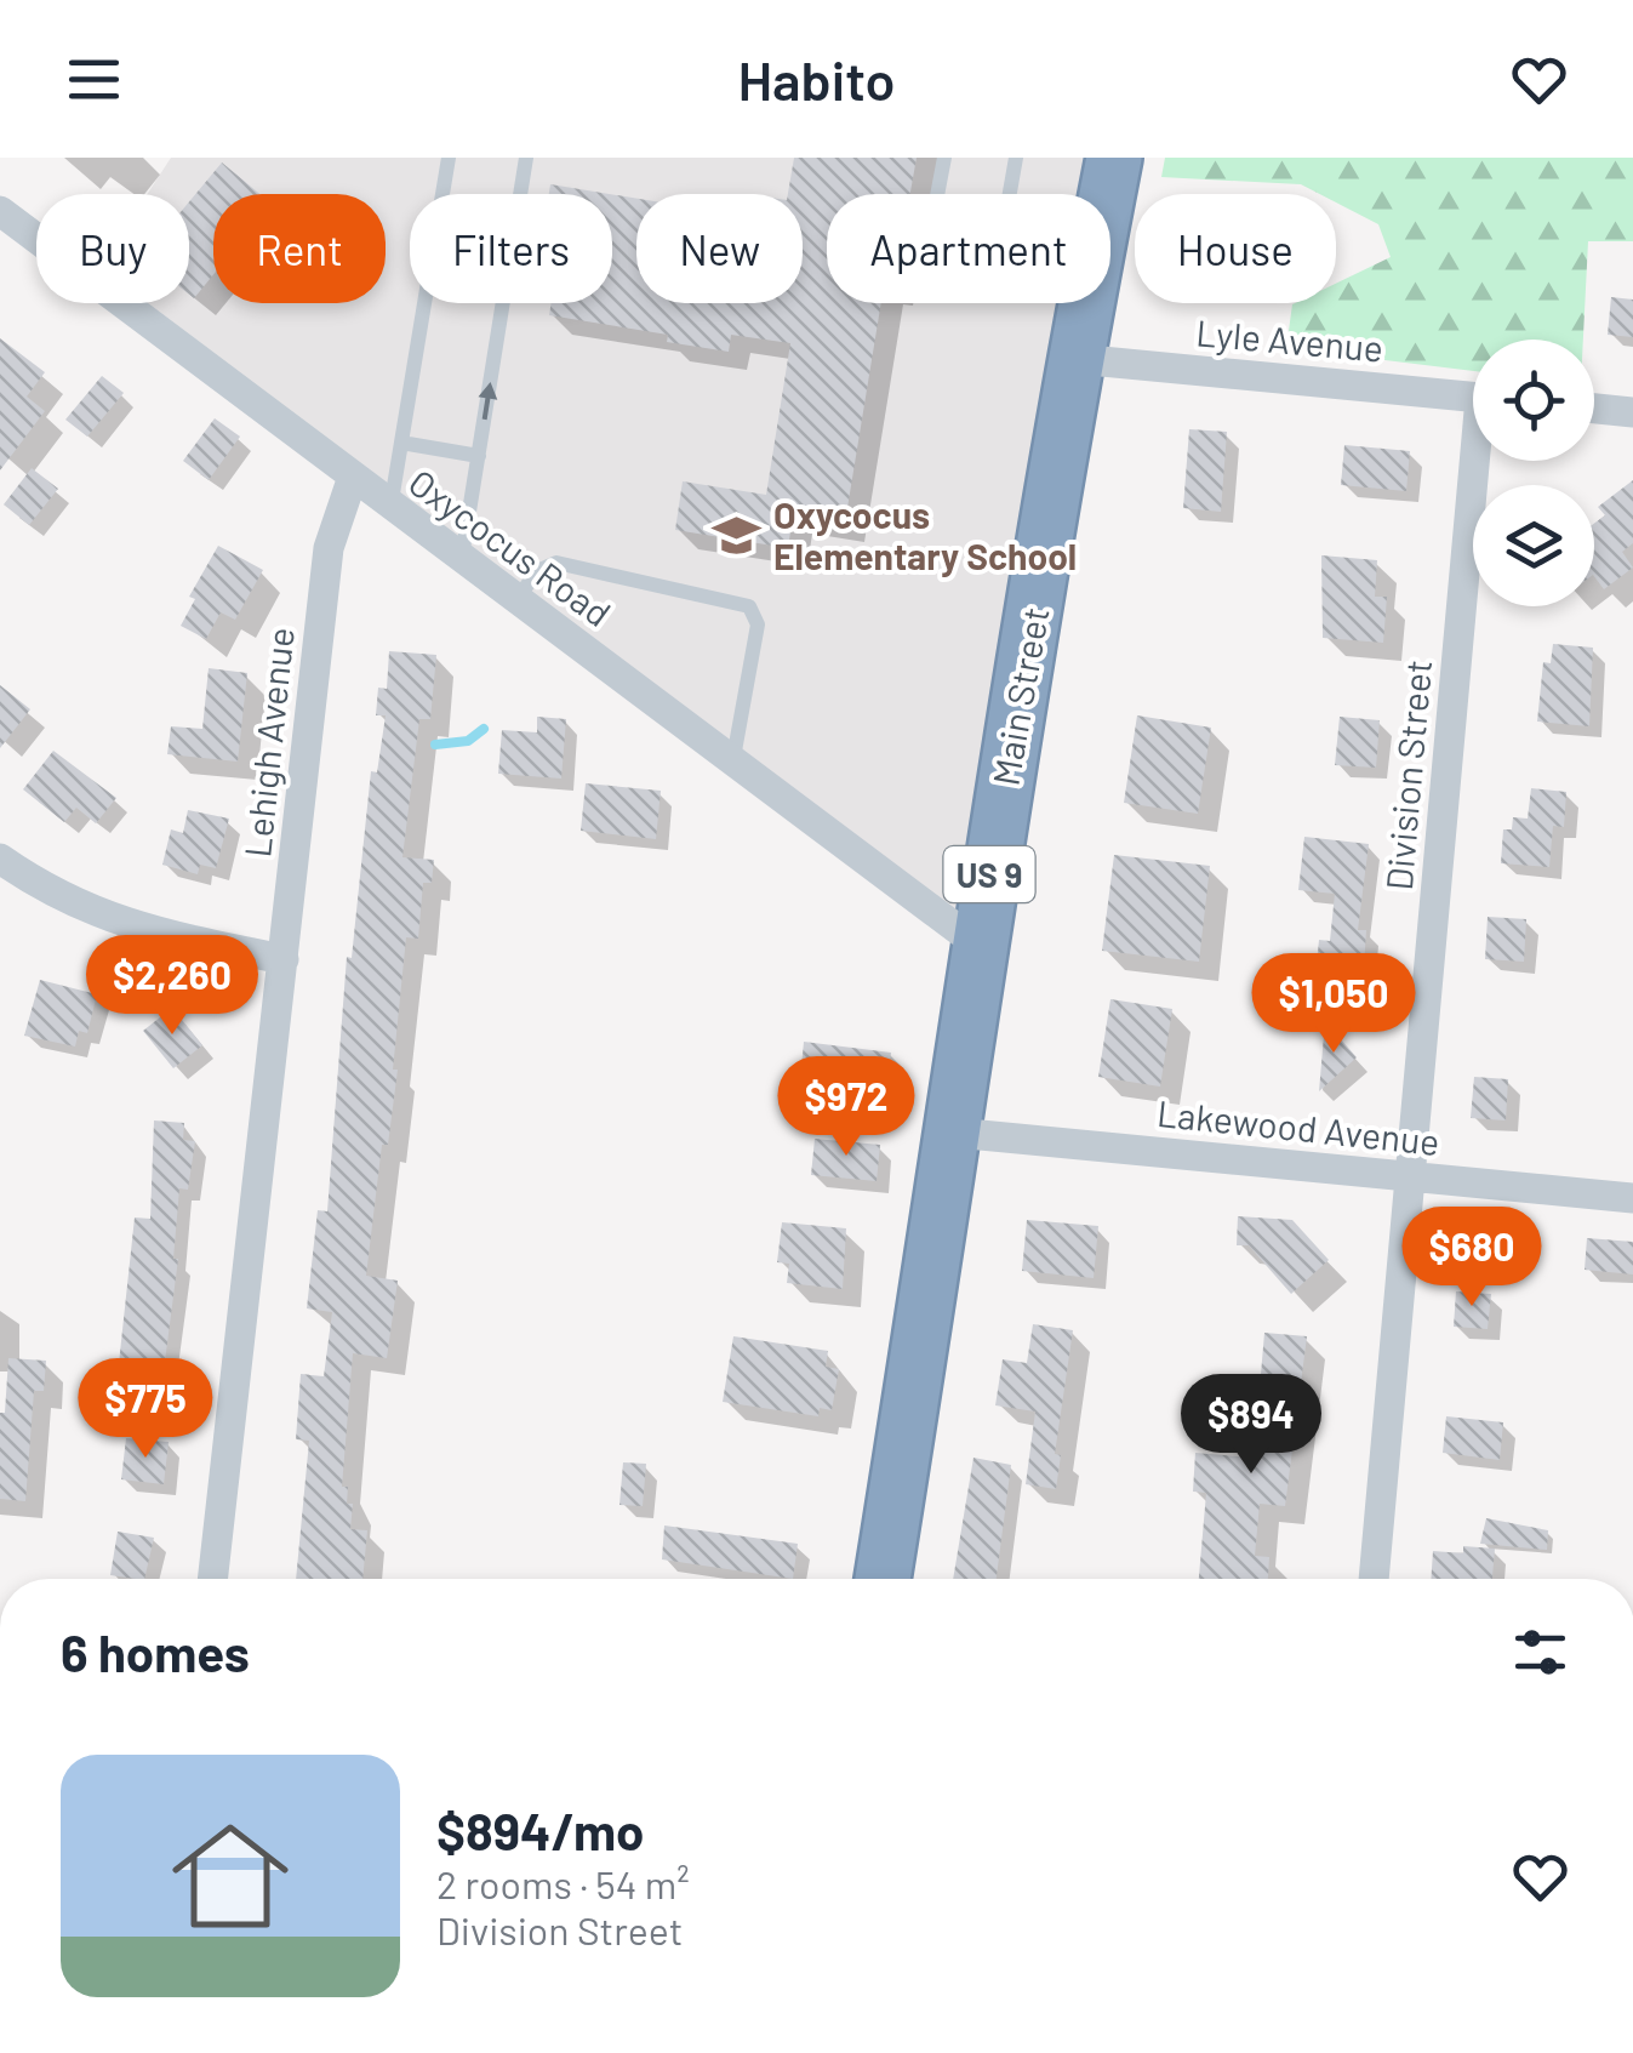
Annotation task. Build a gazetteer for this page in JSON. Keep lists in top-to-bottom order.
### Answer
{
  "streets": {
    "highway": ["Main Street", "US 9"],
    "street": [
      "Lyle Avenue",
      "Oxycocus Road",
      "Lehigh Avenue",
      "Division Street",
      "Lakewood Avenue"
    ]
  },
  "crossings": [
    ["Lyle Avenue", "Main Street"],
    ["Oxycocus Road", "Main Street"],
    ["Oxycocus Road", "Lehigh Avenue"],
    ["Main Street", "Lakewood Avenue"],
    ["Division Street", "Lakewood Avenue"]
  ],
  "places": {
    "school or university": ["Oxycocus Elementary School"]
  },
  "page": {
    "header": "Habito",
    "chip": [
      "Buy",
      "Rent",
      "Filters",
      "New",
      "Apartment",
      "House"
    ],
    "price": [
      "$2,260",
      "$1,050",
      "$972",
      "$680",
      "$775",
      "$894"
    ],
    "heading": "6 homes",
    "list": [
      {
        "name": "$894/mo",
        "note": "2 rooms · 54 m² · Division Street"
      }
    ]
  }
}
